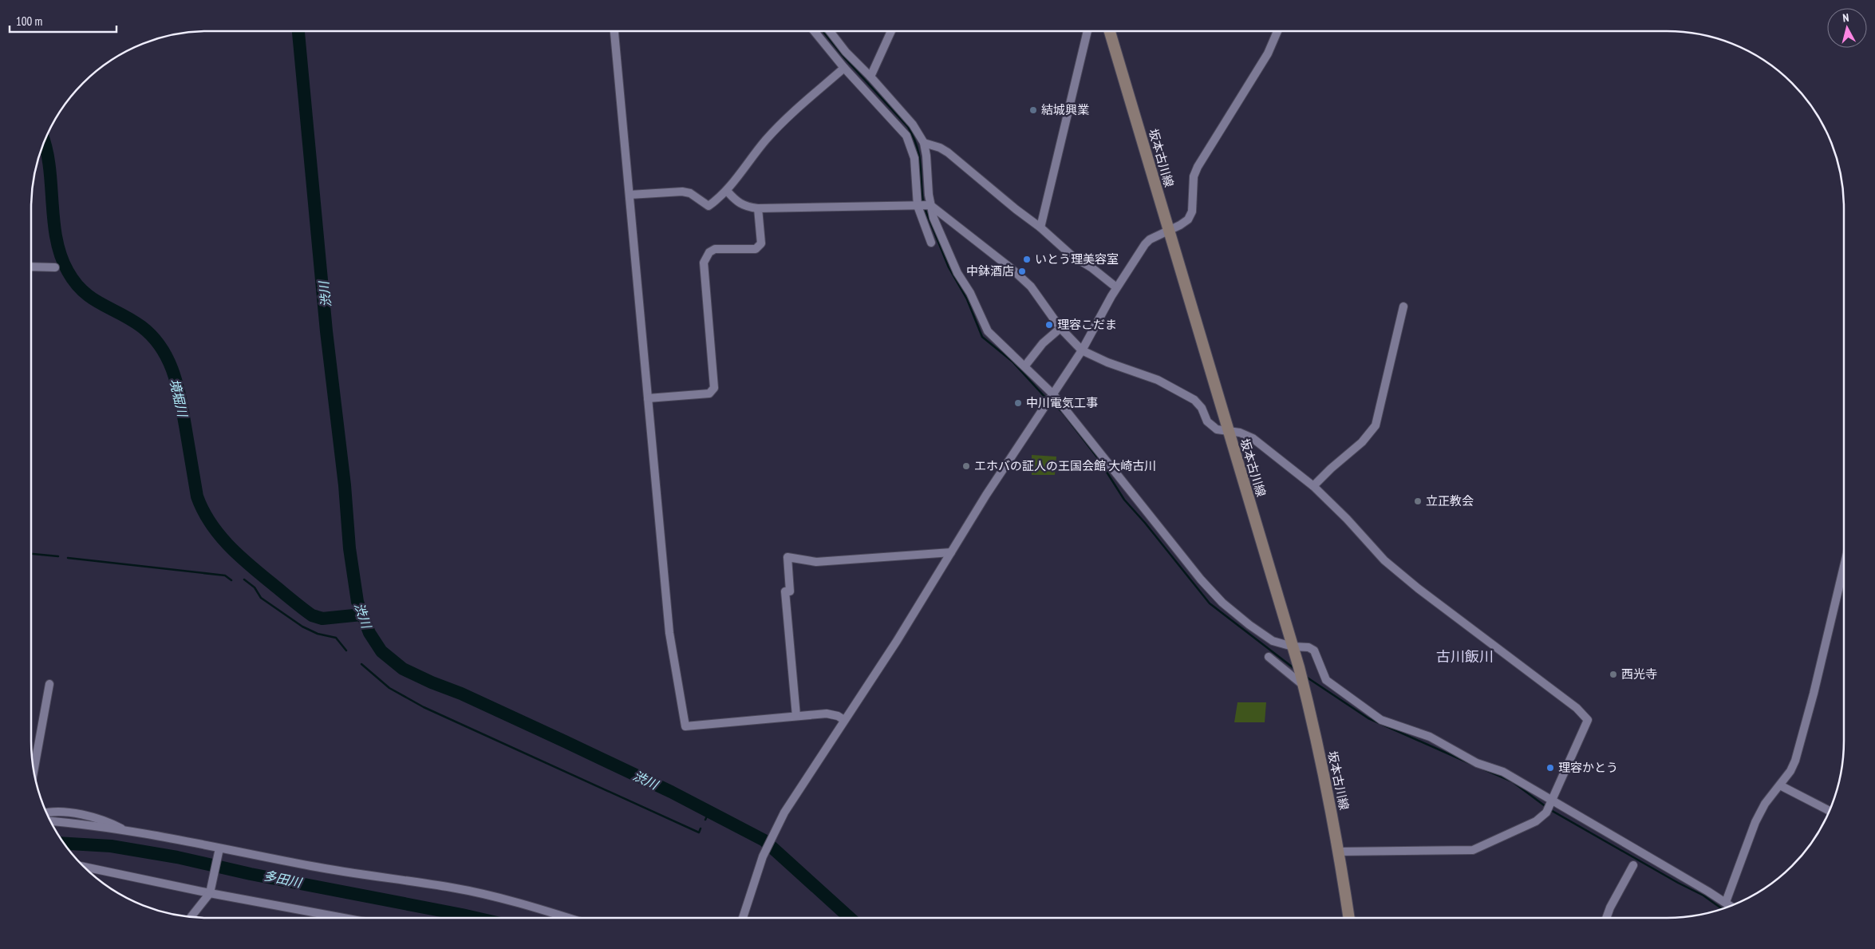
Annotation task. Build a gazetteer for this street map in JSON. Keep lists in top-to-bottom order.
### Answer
{
  "streets": {
    "main road": ["坂本古川線"]
  },
  "districts": ["古川飯川"],
  "water": ["渋川", "境堀川", "多田川"],
  "places": [
    "結城興業",
    "いとう理美容室",
    "中鉢酒店",
    "理容こだま",
    "中川電気工事",
    "エホバの証人の王国会館 大崎古川",
    "立正教会",
    "西光寺",
    "理容かとう"
  ],
  "scale_bar": "100 m",
  "north": "top"
}
